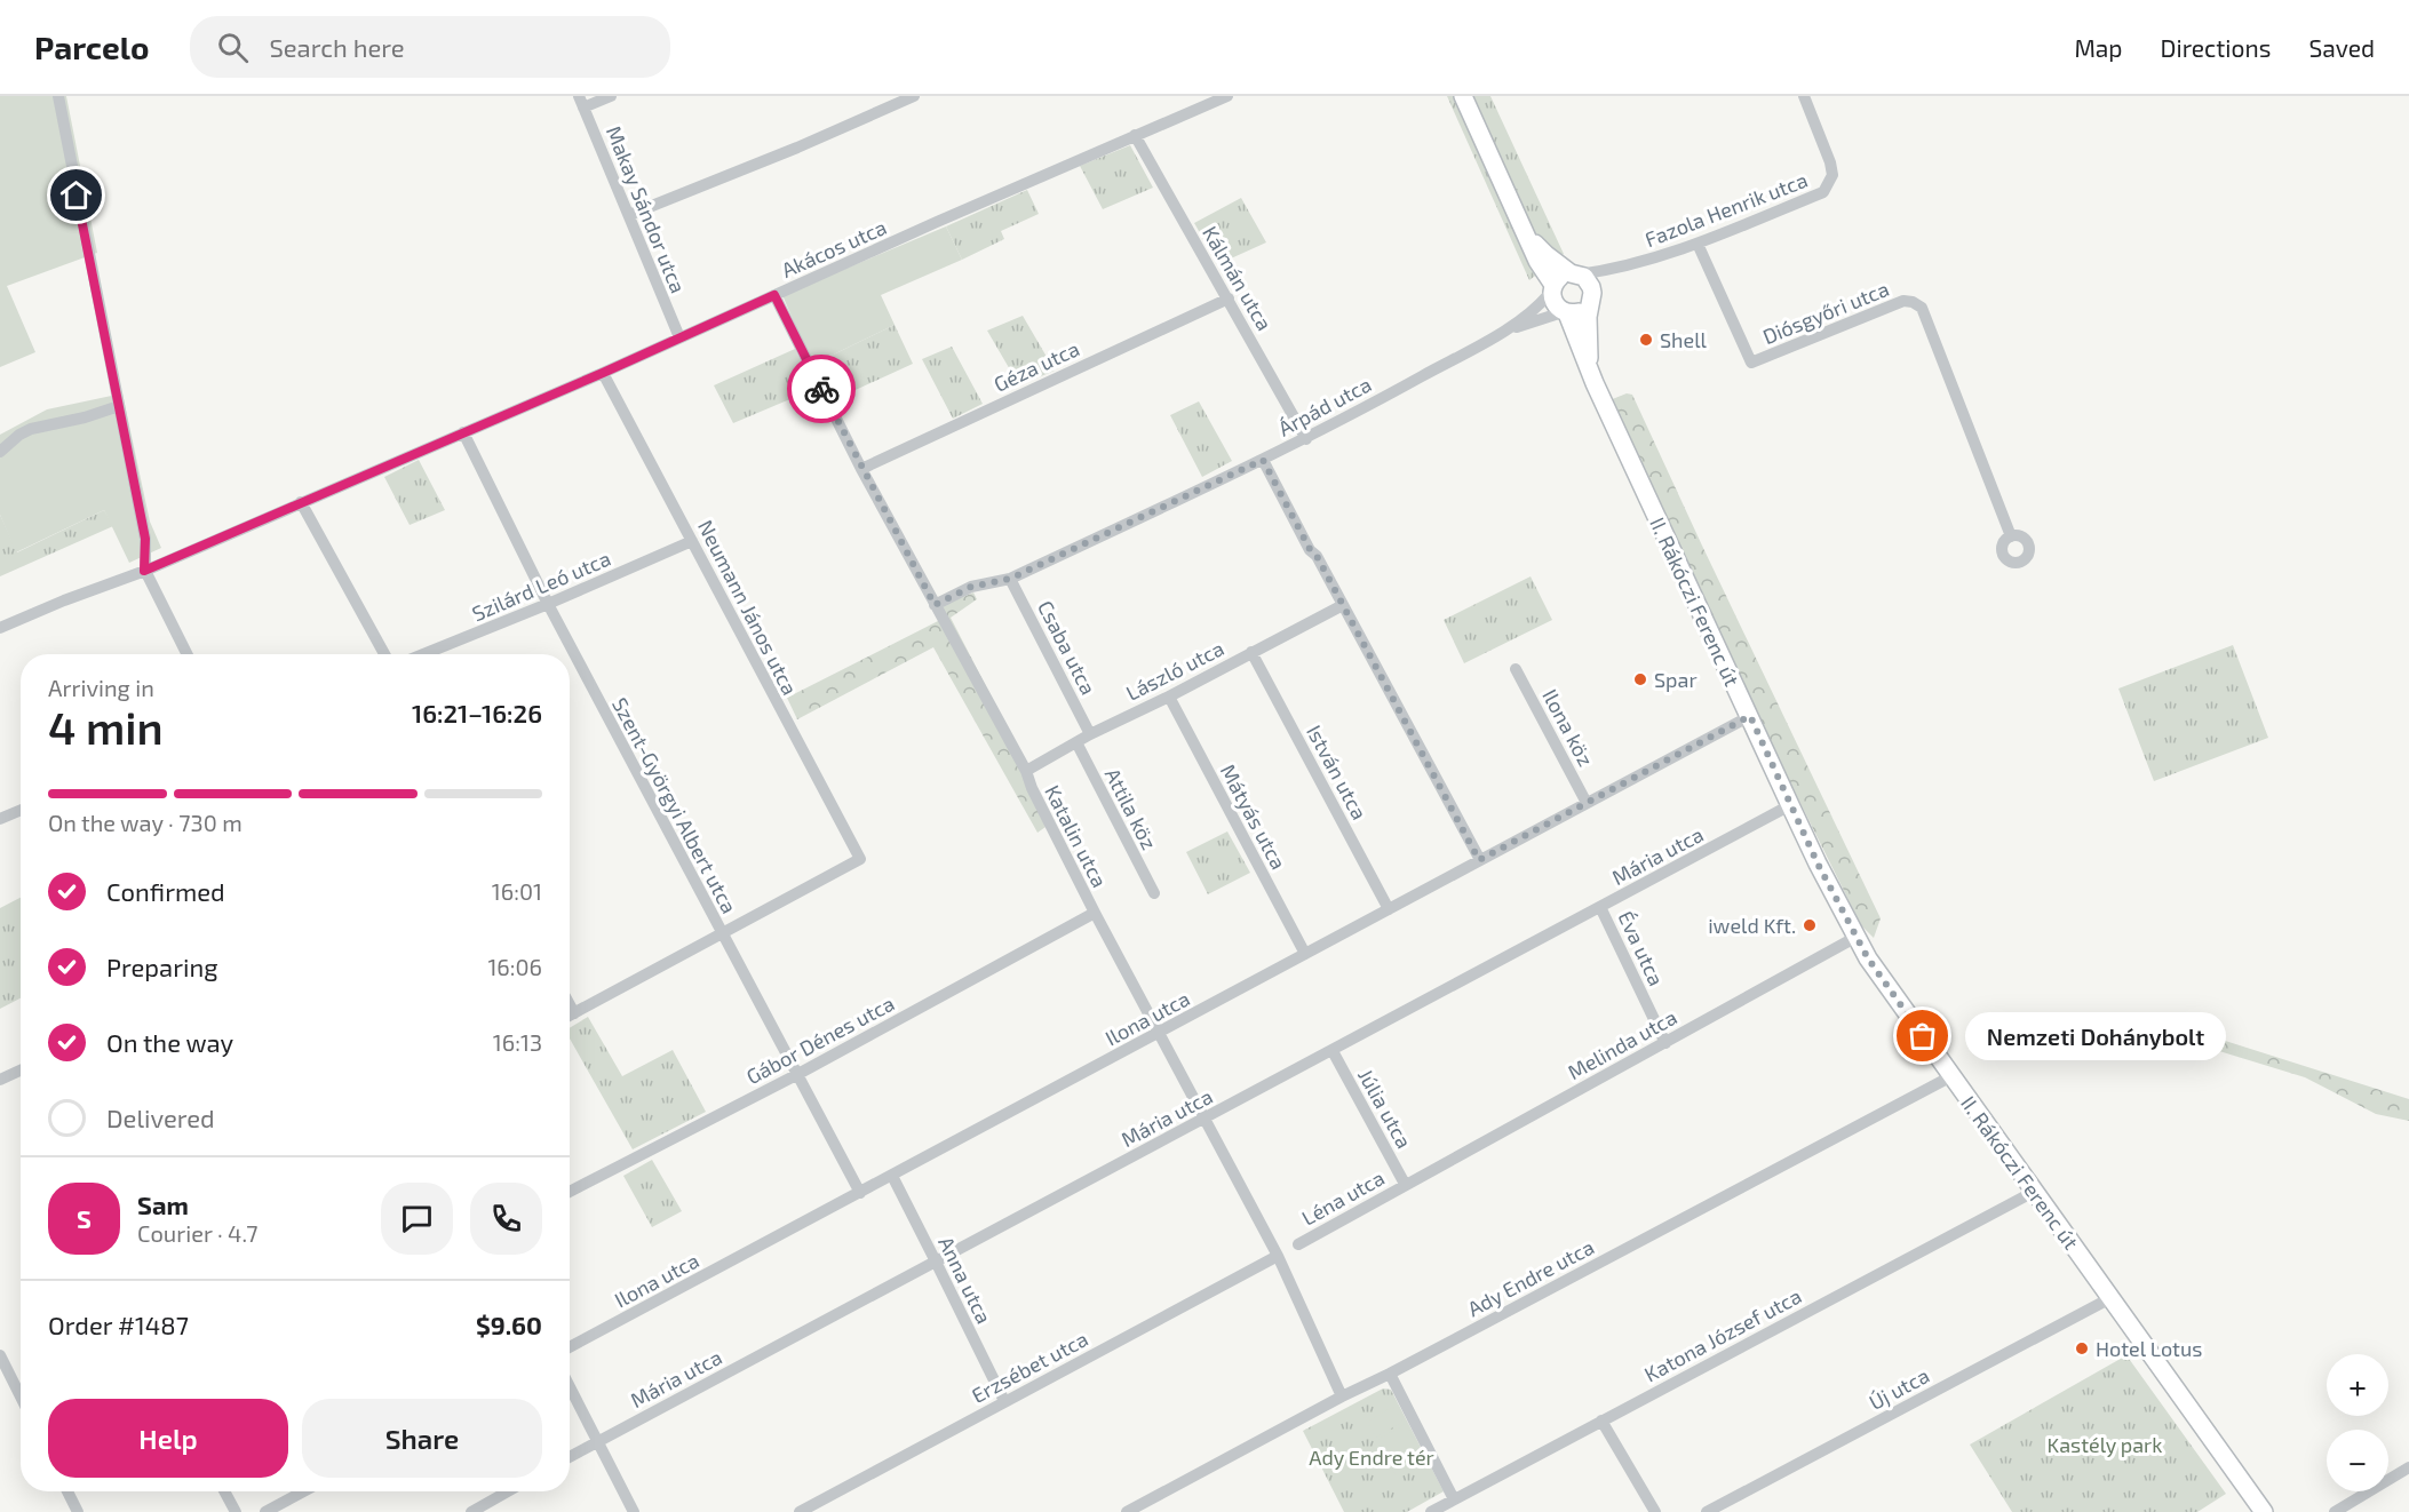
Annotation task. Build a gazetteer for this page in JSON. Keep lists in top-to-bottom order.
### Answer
{
  "streets": {
    "main road": ["II. Rákóczi Ferenc út"],
    "street": [
      "Makay Sándor utca",
      "Fazola Henrik utca",
      "Akácos utca",
      "Kálmán utca",
      "Diósgyőri utca",
      "Géza utca",
      "Árpád utca",
      "Szilárd Leó utca",
      "Neumann János utca",
      "Csaba utca",
      "László utca",
      "Ilona köz",
      "István utca",
      "Szent-Györgyi Albert utca",
      "Attila köz",
      "Mátyás utca",
      "Katalin utca",
      "Mária utca",
      "Éva utca",
      "Ilona utca",
      "Gábor Dénes utca",
      "Melinda utca",
      "Júlia utca",
      "Léna utca",
      "Ady Endre utca",
      "Anna utca",
      "Katona József utca",
      "Erzsébet utca",
      "Új utca"
    ]
  },
  "crossings": [
    ["Makay Sándor utca", "Akácos utca"],
    ["Fazola Henrik utca", "Diósgyőri utca"],
    ["Akácos utca", "Kálmán utca"],
    ["Akácos utca", "Neumann János utca"],
    ["Akácos utca", "Szent-Györgyi Albert utca"],
    ["Akácos utca", "Katalin utca"],
    ["Kálmán utca", "Géza utca"],
    ["Kálmán utca", "Árpád utca"],
    ["Géza utca", "Katalin utca"],
    ["Árpád utca", "II. Rákóczi Ferenc út"],
    ["Árpád utca", "Csaba utca"],
    ["Árpád utca", "Katalin utca"],
    ["Szilárd Leó utca", "Neumann János utca"],
    ["Szilárd Leó utca", "Szent-Györgyi Albert utca"],
    ["II. Rákóczi Ferenc út", "Mária utca"],
    ["II. Rákóczi Ferenc út", "Ilona utca"],
    ["II. Rákóczi Ferenc út", "Melinda utca"],
    ["II. Rákóczi Ferenc út", "Ady Endre utca"],
    ["II. Rákóczi Ferenc út", "Katona József utca"],
    ["II. Rákóczi Ferenc út", "Új utca"],
    ["Neumann János utca", "Szent-Györgyi Albert utca"],
    ["Csaba utca", "László utca"],
    ["László utca", "István utca"],
    ["László utca", "Attila köz"],
    ["László utca", "Mátyás utca"],
    ["László utca", "Katalin utca"],
    ["Ilona köz", "Ilona utca"],
    ["István utca", "Ilona utca"],
    ["Szent-Györgyi Albert utca", "Ilona utca"],
    ["Szent-Györgyi Albert utca", "Gábor Dénes utca"],
    ["Mátyás utca", "Ilona utca"],
    ["Katalin utca", "Mária utca"],
    ["Katalin utca", "Ilona utca"],
    ["Katalin utca", "Gábor Dénes utca"],
    ["Katalin utca", "Ady Endre utca"],
    ["Katalin utca", "Erzsébet utca"],
    ["Mária utca", "Éva utca"],
    ["Mária utca", "Júlia utca"],
    ["Mária utca", "Anna utca"],
    ["Éva utca", "Melinda utca"],
    ["Ilona utca", "Anna utca"],
    ["Melinda utca", "Júlia utca"],
    ["Melinda utca", "Léna utca"],
    ["Júlia utca", "Léna utca"],
    ["Anna utca", "Erzsébet utca"]
  ],
  "parks": ["Kastély park", "Ady Endre tér"],
  "places": [
    "Shell",
    "Spar",
    "iweld Kft.",
    "Nemzeti Dohánybolt",
    "Hotel Lotus"
  ],
  "page": {
    "header": "Parcelo",
    "search": "Search here",
    "nav": ["Map", "Directions", "Saved"],
    "heading": ["4 min", "Arriving in", "16:21–16:26"],
    "panel": [
      "Sam",
      "Courier · 4.7",
      "Order #1487",
      "$9.60"
    ],
    "bar": "On the way · 730 m",
    "list": [
      ["Confirmed", "16:01"],
      ["Preparing", "16:06"],
      ["On the way", "16:13"],
      "Delivered"
    ],
    "bubble": "Nemzeti Dohánybolt",
    "round": "S",
    "map_buttons": ["+", "−"],
    "buttons": ["Help", "Share"]
  }
}
